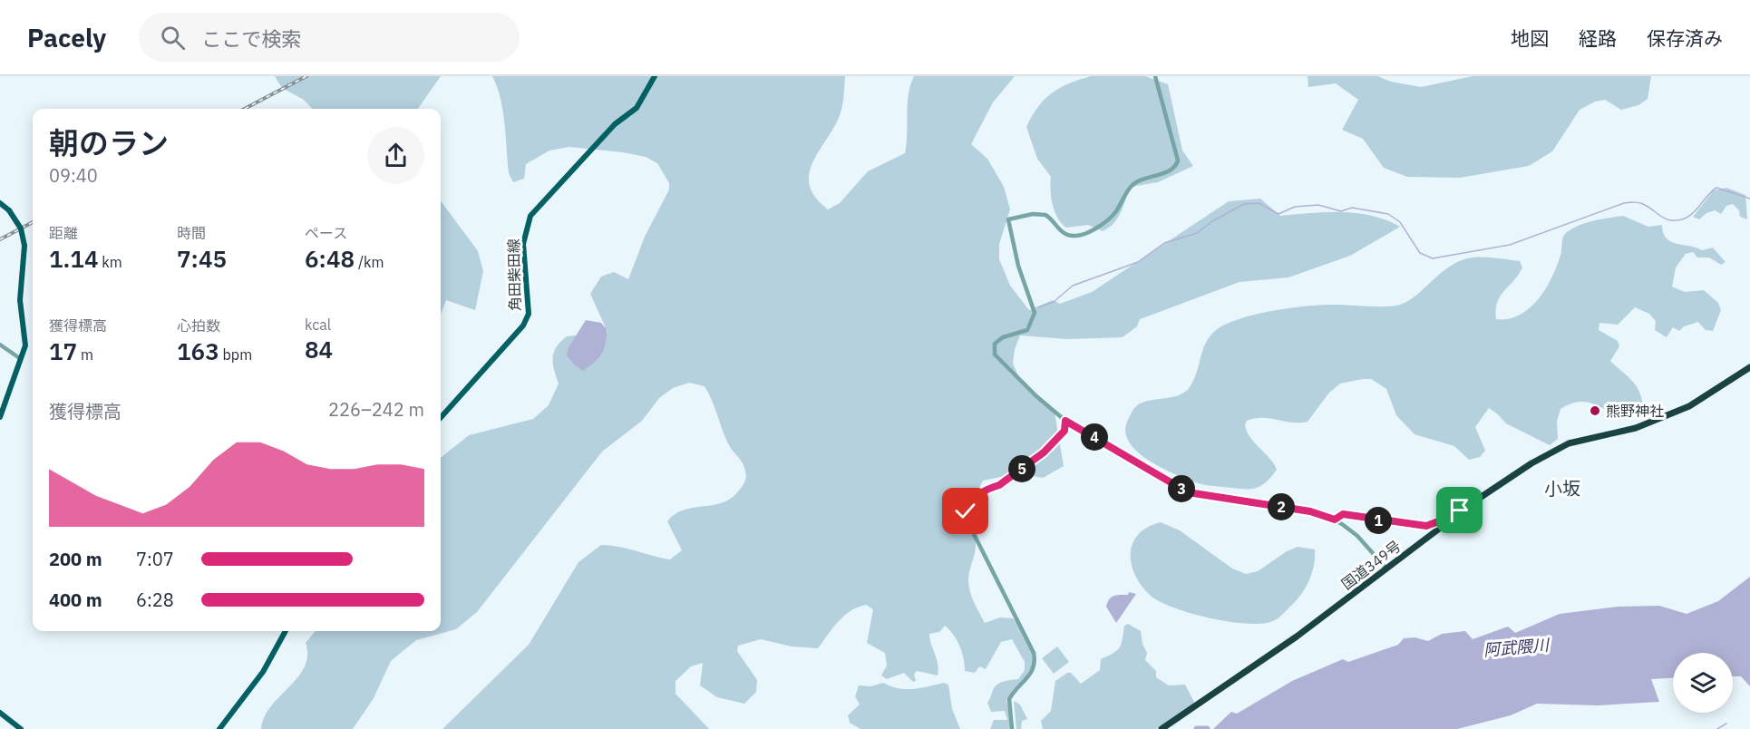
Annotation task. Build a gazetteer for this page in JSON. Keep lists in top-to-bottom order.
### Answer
{
  "streets": {
    "highway": ["国道349号"],
    "main road": ["角田柴田線"]
  },
  "districts": ["小坂"],
  "water": ["阿武隈川"],
  "places": ["熊野神社"],
  "page": {
    "header": "Pacely",
    "search": "ここで検索",
    "nav": ["地図", "経路", "保存済み"],
    "heading": ["朝のラン", "09:40"],
    "stats": [
      ["距離", "1.14 km"],
      ["時間", "7:45"],
      ["ペース", "6:48 /km"],
      ["獲得標高", "17 m"],
      ["心拍数", "163 bpm"],
      ["kcal", "84"]
    ],
    "chart": ["獲得標高", "226–242 m"],
    "pins": [
      "4",
      "5",
      "3",
      "2",
      "1"
    ],
    "list": [
      {
        "name": "200 m",
        "note": "7:07"
      },
      {
        "name": "400 m",
        "note": "6:28"
      }
    ]
  }
}
